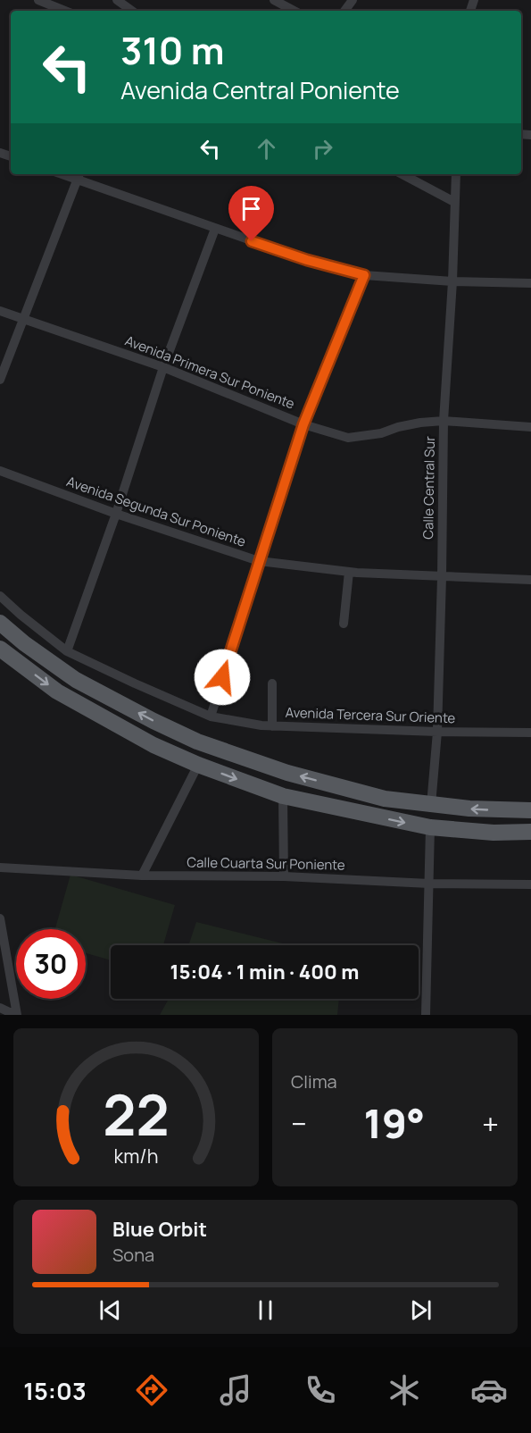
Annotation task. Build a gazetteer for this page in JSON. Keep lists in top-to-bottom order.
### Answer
{
  "streets": {
    "street": [
      "Avenida Primera Sur Poniente",
      "Calle Central Sur",
      "Avenida Segunda Sur Poniente",
      "Avenida Tercera Sur Oriente",
      "Calle Cuarta Sur Poniente"
    ]
  },
  "crossings": [
    ["Avenida Primera Sur Poniente", "Calle Central Sur"],
    ["Calle Central Sur", "Avenida Segunda Sur Poniente"],
    ["Calle Central Sur", "Avenida Tercera Sur Oriente"]
  ],
  "page": {
    "turn": ["310 m", "Avenida Central Poniente"],
    "limit": "30",
    "trip": "15:04 · 1 min · 400 m",
    "tile": "Clima",
    "heat": ["−", "19°", "+"],
    "song": ["Blue Orbit", "Sona"],
    "tabs": "15:03",
    "gauge": ["22", "km/h"]
  }
}
